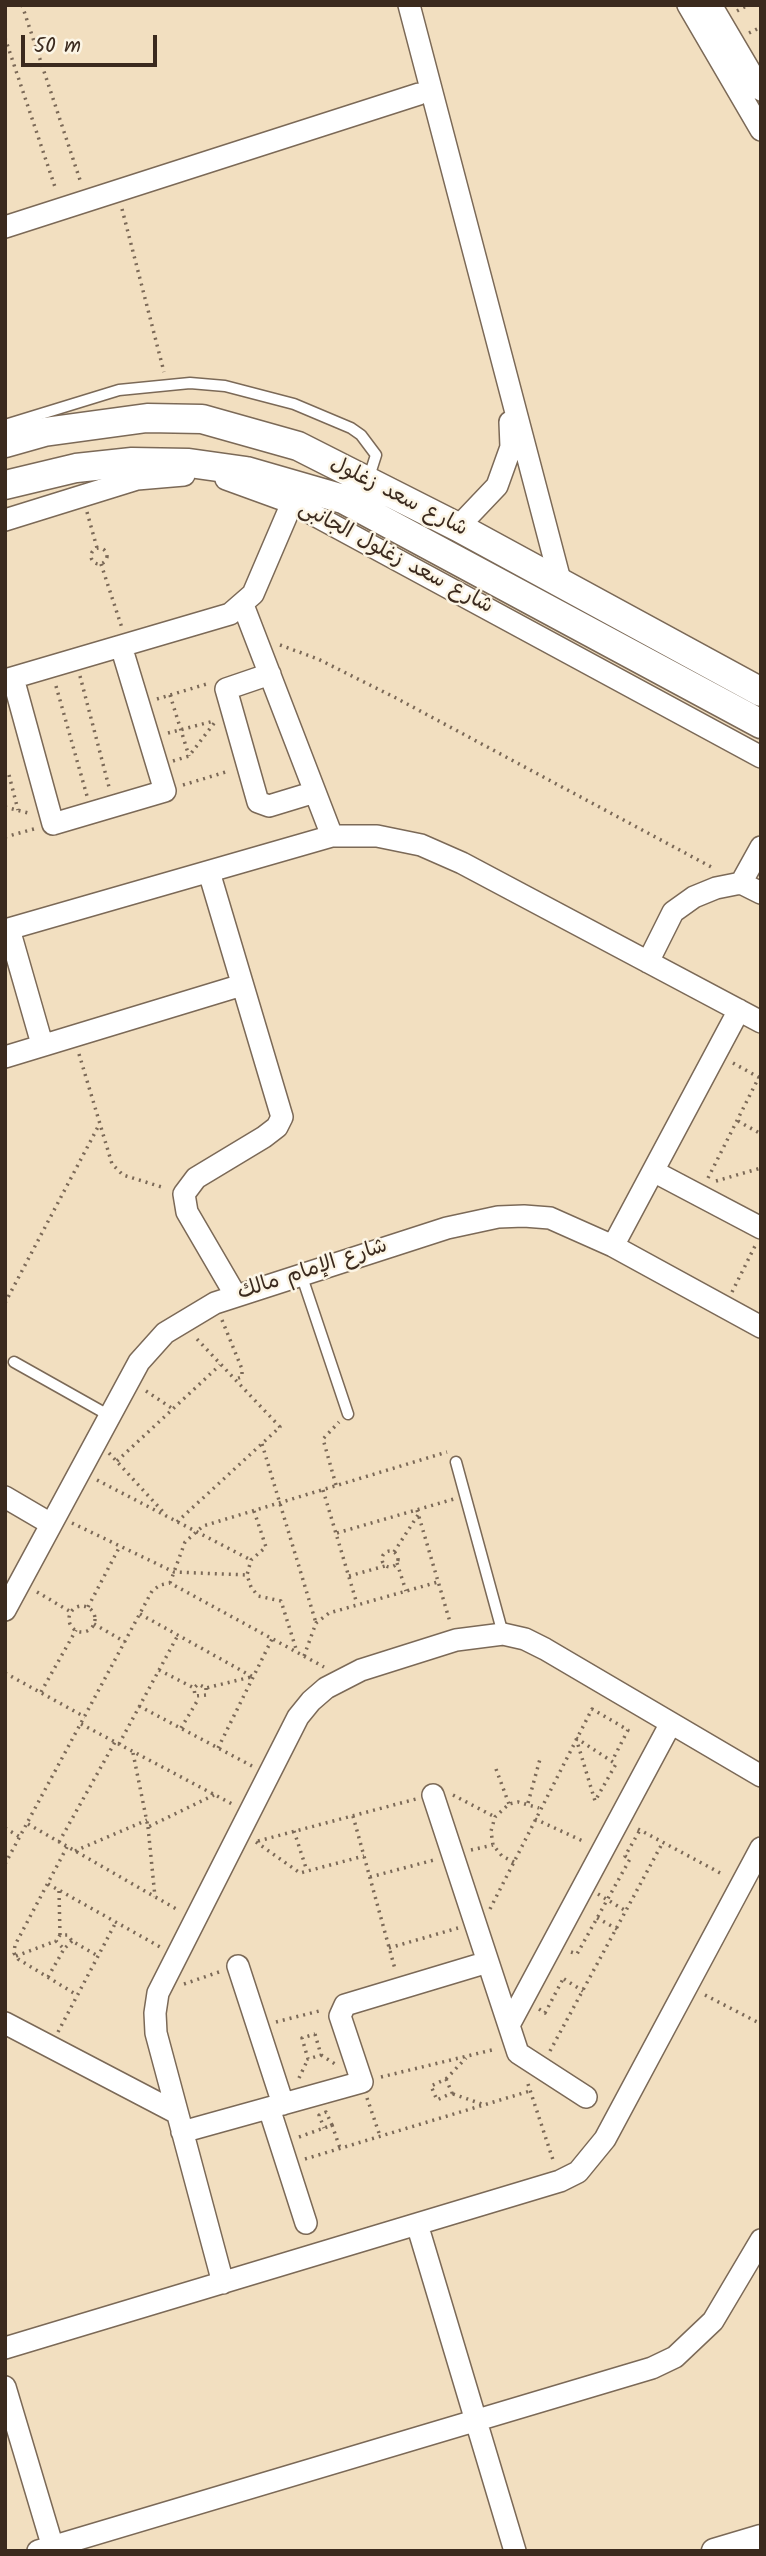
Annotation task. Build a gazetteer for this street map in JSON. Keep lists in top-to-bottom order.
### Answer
{
  "streets": {
    "main road": ["شارع سعد زغلول"],
    "street": ["شارع سعد زغلول الجانبى", "شارع الإمام مالك"]
  },
  "scale_bar": "50 m"
}
